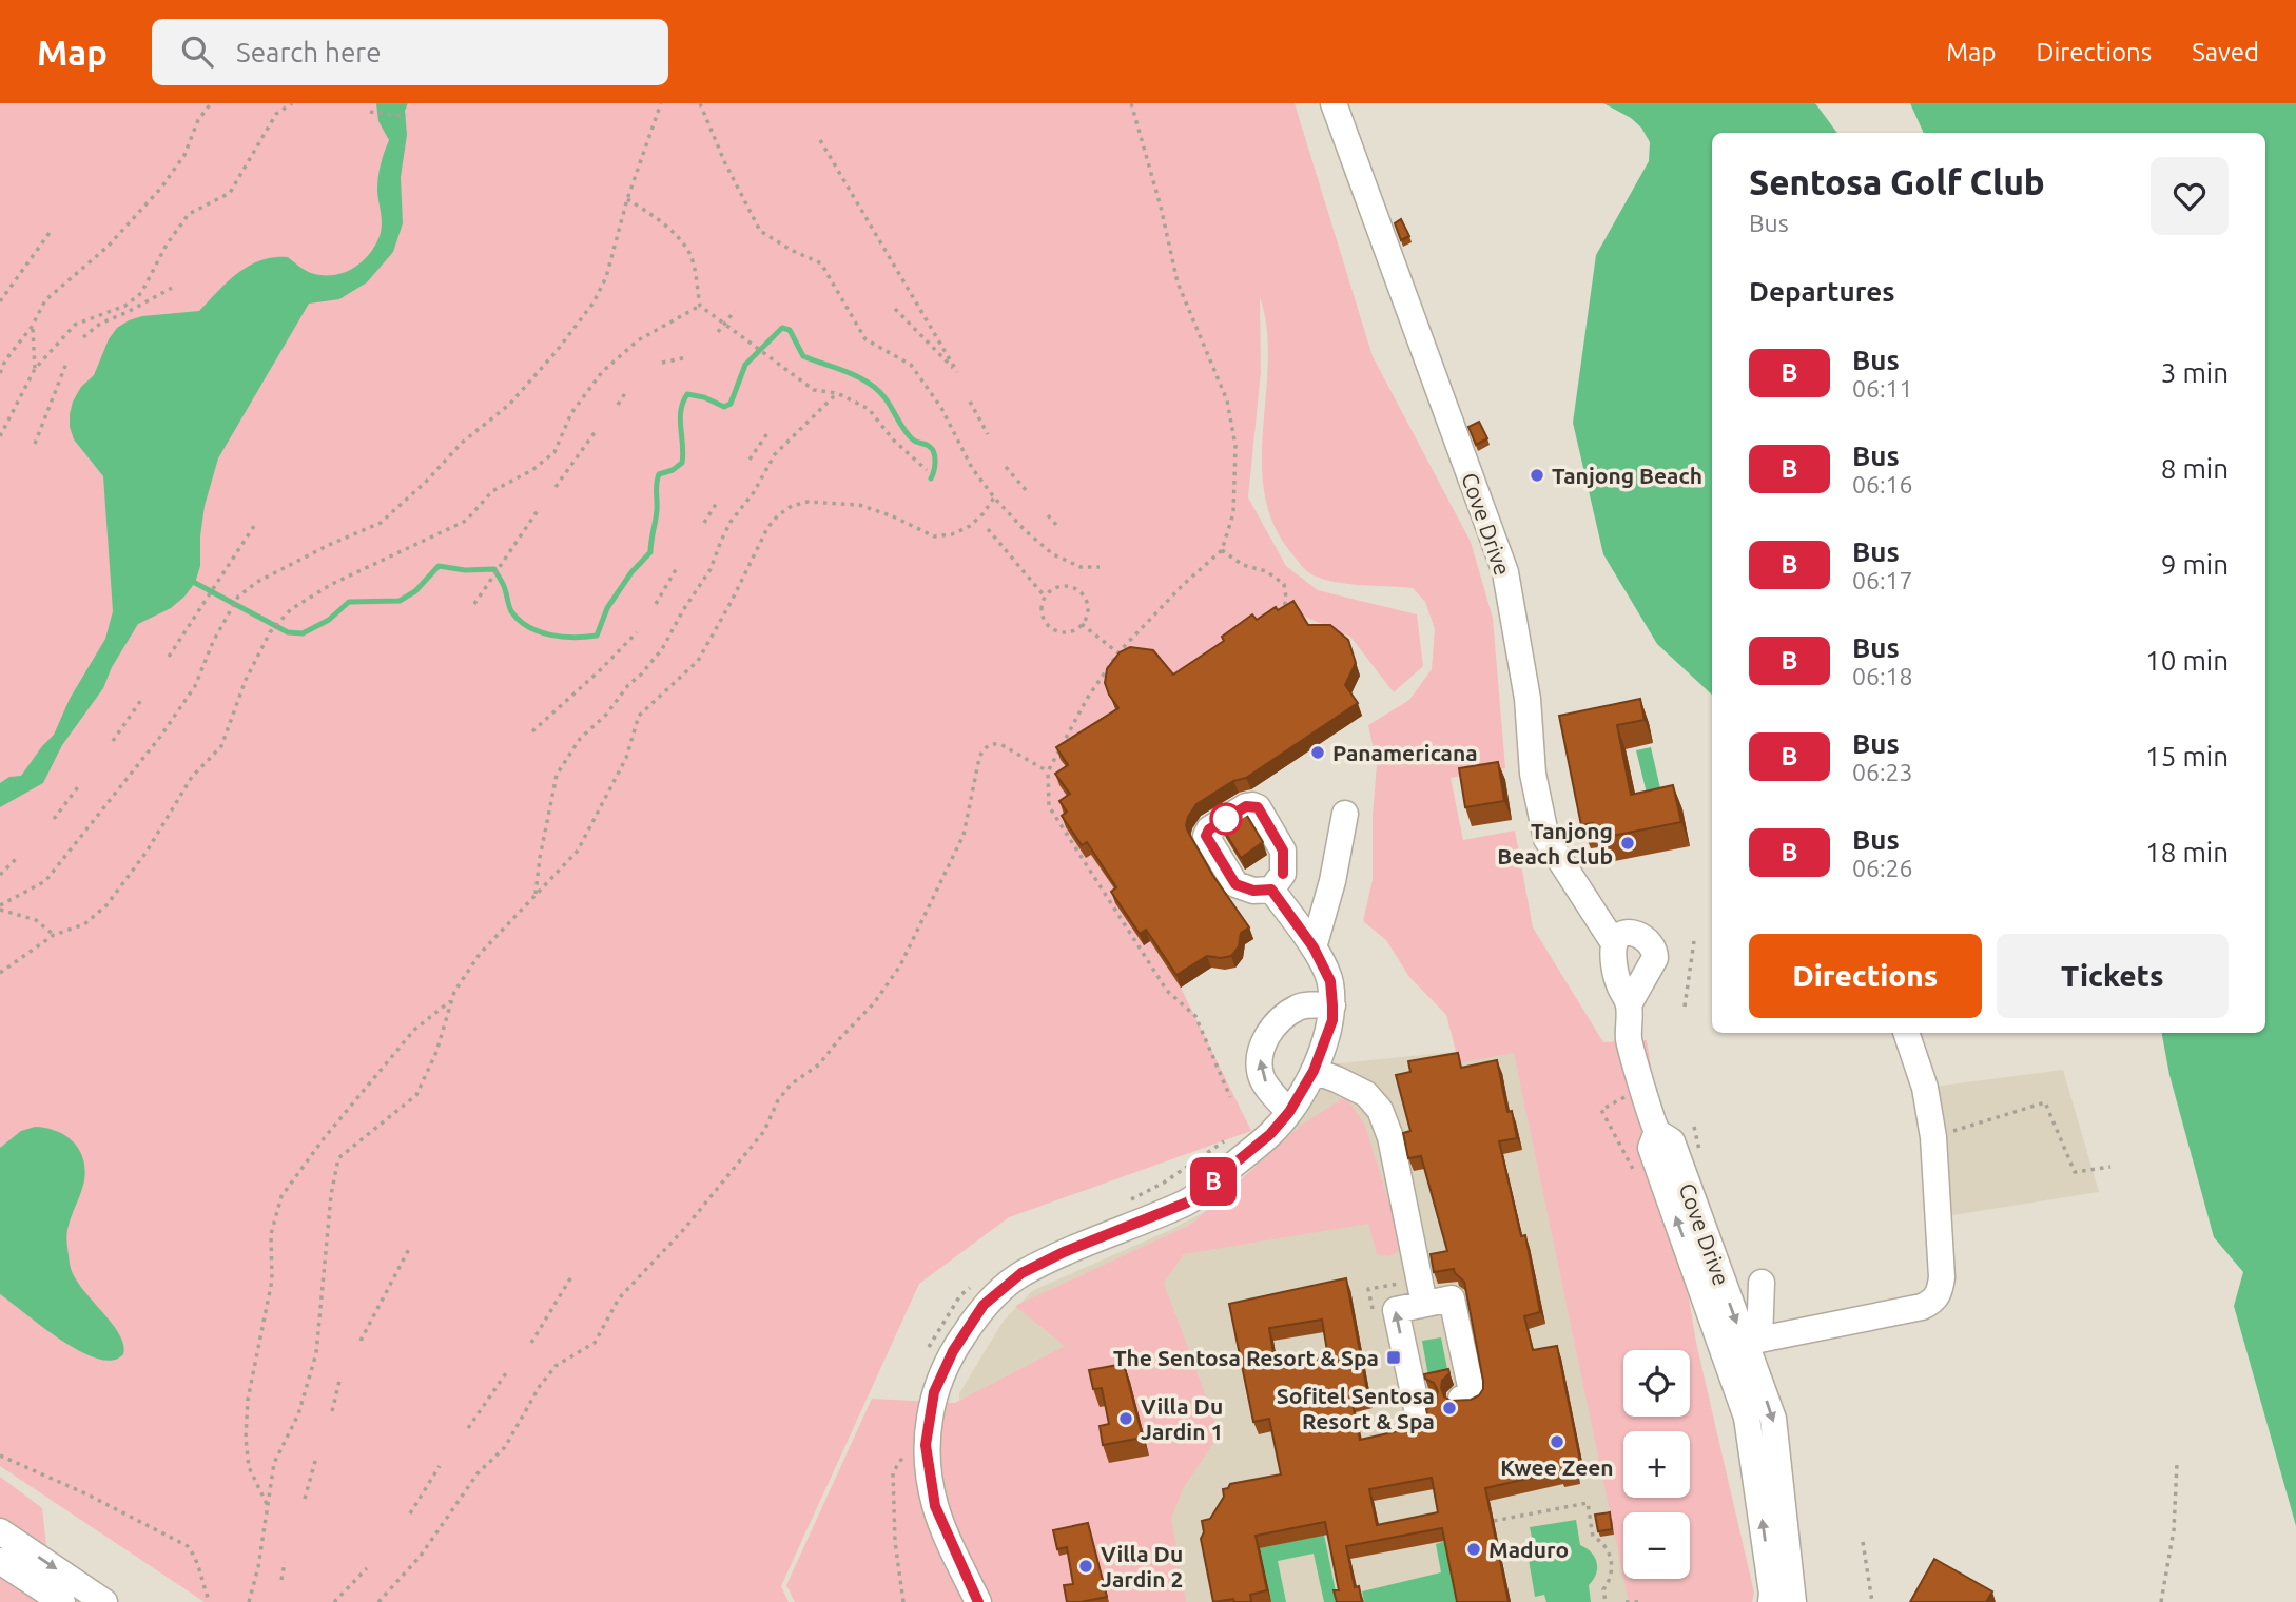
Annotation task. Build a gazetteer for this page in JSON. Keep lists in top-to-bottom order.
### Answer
{
  "streets": {
    "street": ["Cove Drive"]
  },
  "places": {
    "other": [
      "Tanjong Beach",
      "Panamericana",
      "Tanjong Beach Club",
      "Sofitel Sentosa Resort & Spa",
      "Villa Du Jardin 1",
      "Kwee Zeen",
      "Maduro",
      "Villa Du Jardin 2"
    ],
    "transit": ["The Sentosa Resort & Spa"]
  },
  "lines": ["bus line B"],
  "page": {
    "header": "Map",
    "search": "Search here",
    "nav": ["Map", "Directions", "Saved"],
    "on_map": "B",
    "heading": [
      ["Sentosa Golf Club", "Bus"],
      "Departures"
    ],
    "list": [
      {
        "mark": "B",
        "name": "Bus",
        "note": "06:11",
        "value": "3 min"
      },
      {
        "mark": "B",
        "name": "Bus",
        "note": "06:16",
        "value": "8 min"
      },
      {
        "mark": "B",
        "name": "Bus",
        "note": "06:17",
        "value": "9 min"
      },
      {
        "mark": "B",
        "name": "Bus",
        "note": "06:18",
        "value": "10 min"
      },
      {
        "mark": "B",
        "name": "Bus",
        "note": "06:23",
        "value": "15 min"
      },
      {
        "mark": "B",
        "name": "Bus",
        "note": "06:26",
        "value": "18 min"
      }
    ],
    "buttons": ["Directions", "Tickets"],
    "map_buttons": ["+", "−"]
  }
}
